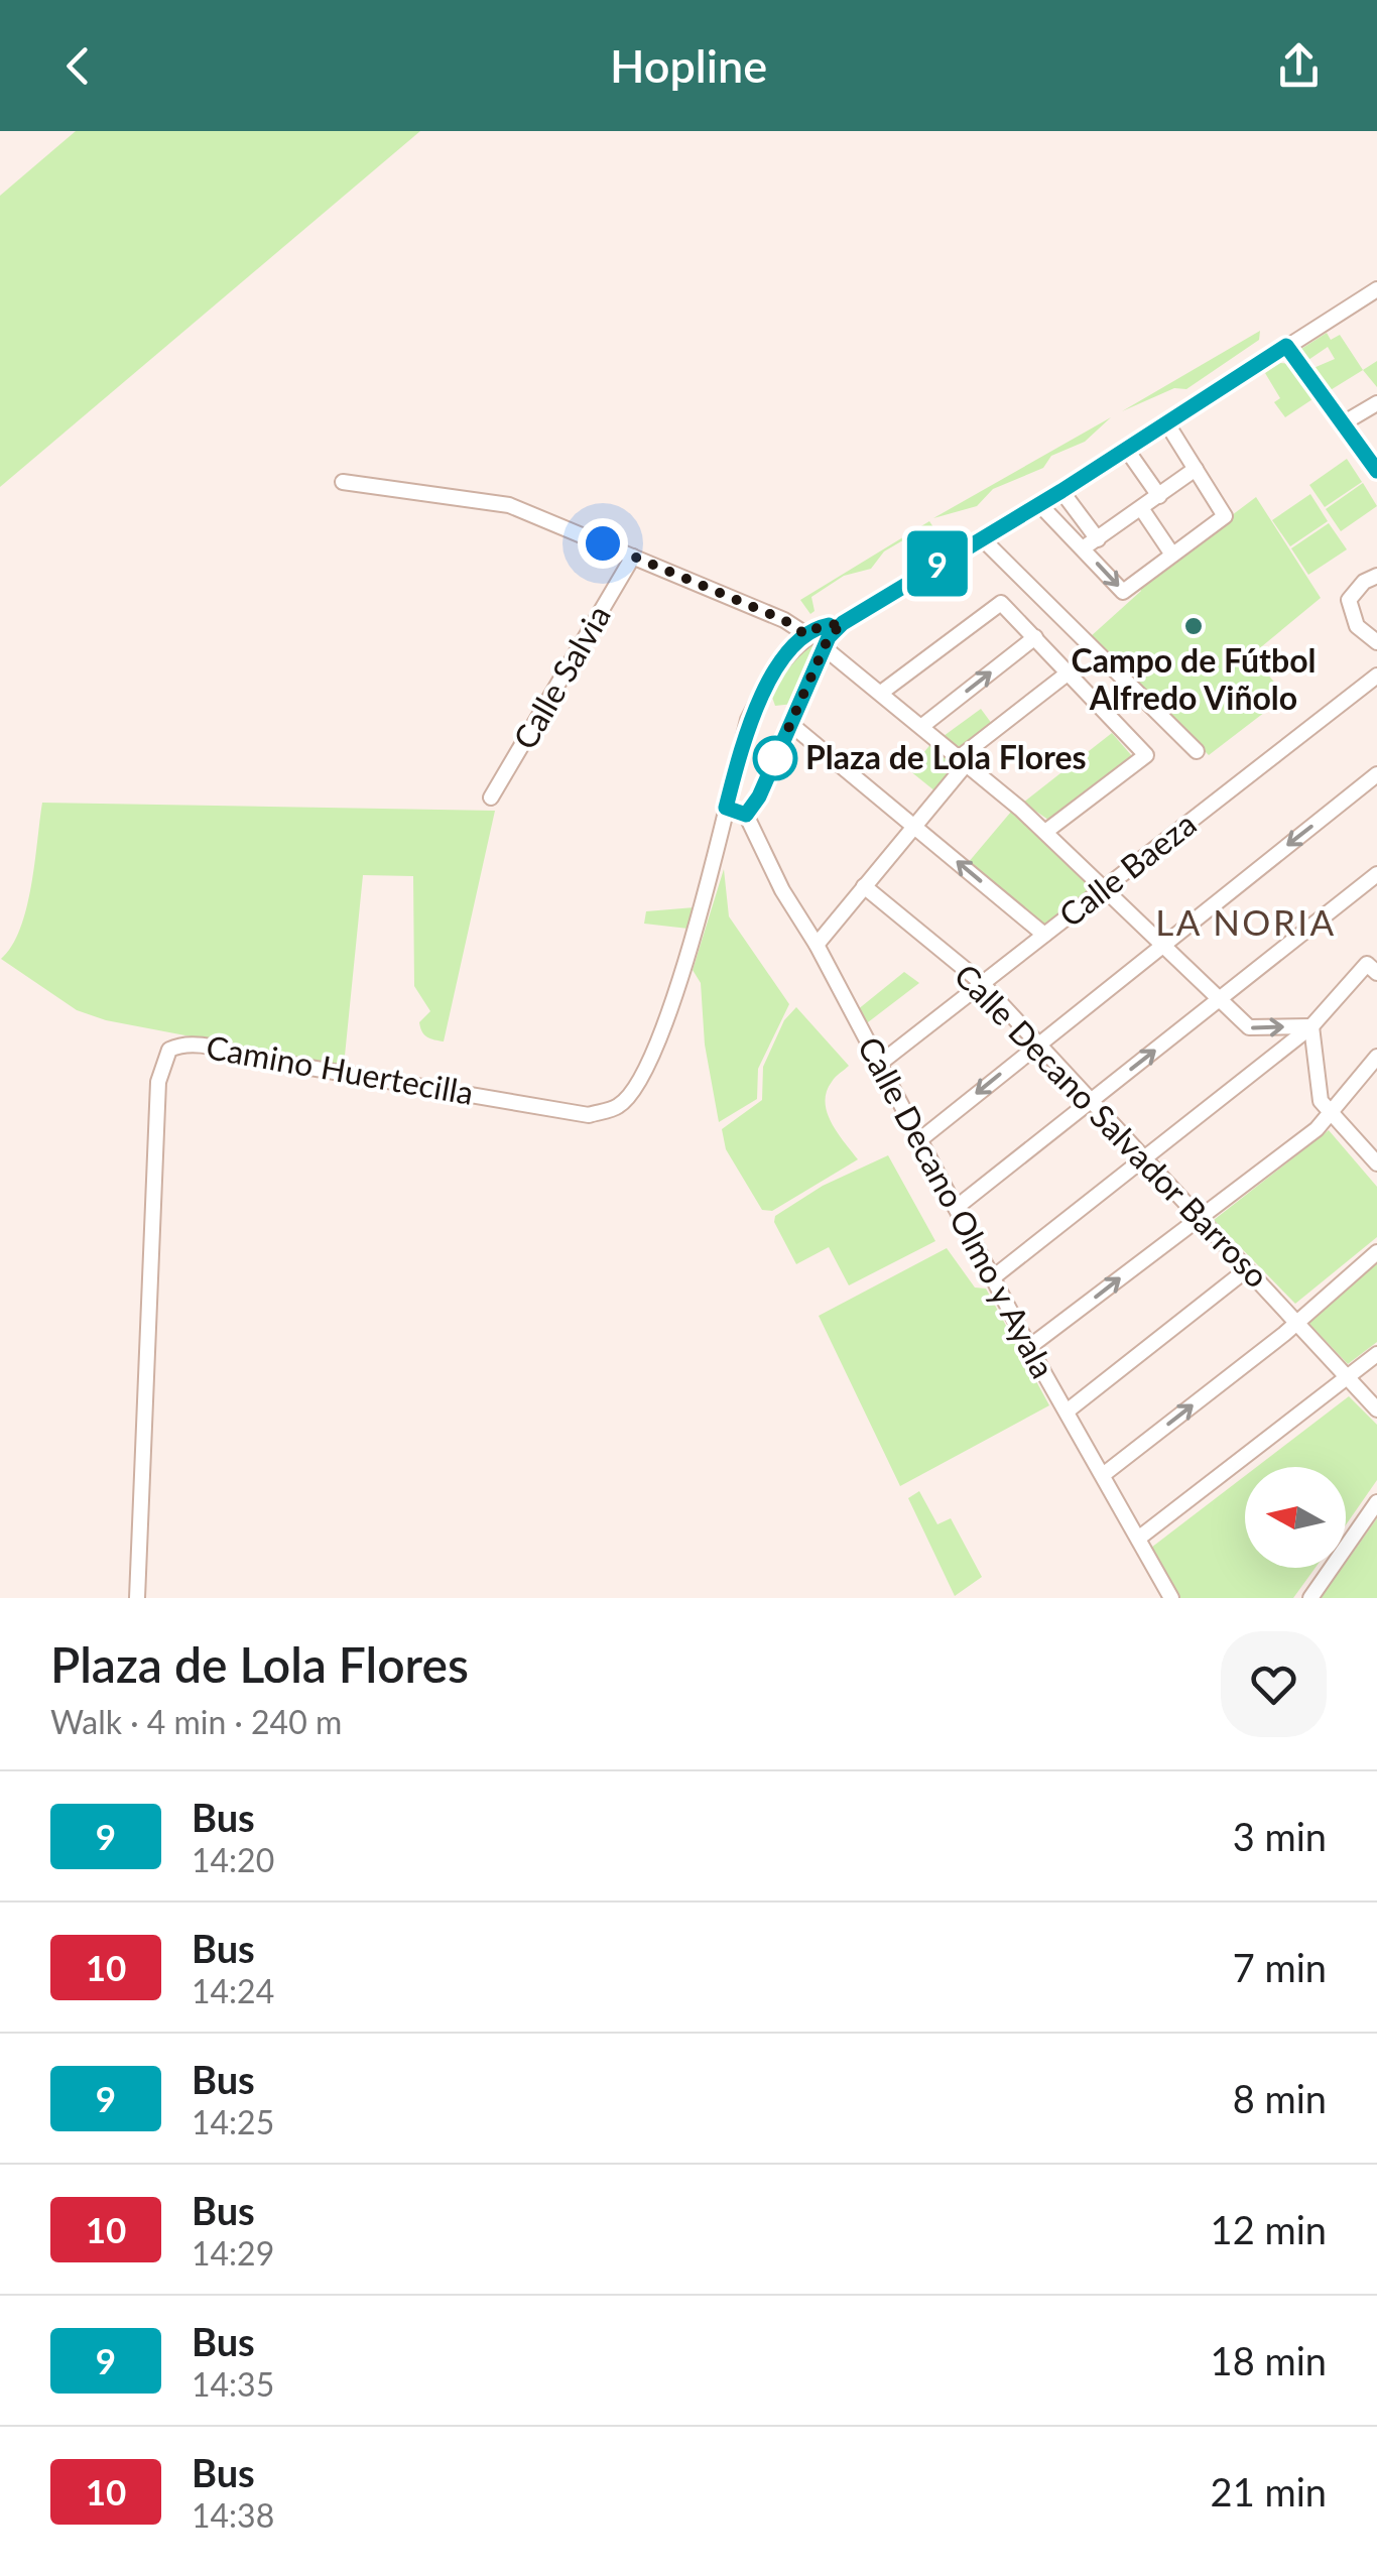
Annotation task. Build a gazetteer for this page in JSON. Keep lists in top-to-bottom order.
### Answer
{
  "streets": {
    "street": [
      "Calle Salvia",
      "Calle Baeza",
      "Camino Huertecilla",
      "Calle Decano Salvador Barroso",
      "Calle Decano Olmo y Ayala"
    ]
  },
  "crossings": [
    ["Calle Baeza", "Calle Decano Salvador Barroso"],
    ["Calle Baeza", "Calle Decano Olmo y Ayala"]
  ],
  "districts": ["LA NORIA"],
  "places": ["Campo de Fútbol Alfredo Viñolo", "Plaza de Lola Flores"],
  "lines": ["bus line 9"],
  "north": "left",
  "page": {
    "header": "Hopline",
    "on_map": "9",
    "heading": ["Plaza de Lola Flores", "Walk · 4 min · 240 m"],
    "list": [
      {
        "mark": "9",
        "name": "Bus",
        "note": "14:20",
        "value": "3 min"
      },
      {
        "mark": "10",
        "name": "Bus",
        "note": "14:24",
        "value": "7 min"
      },
      {
        "mark": "9",
        "name": "Bus",
        "note": "14:25",
        "value": "8 min"
      },
      {
        "mark": "10",
        "name": "Bus",
        "note": "14:29",
        "value": "12 min"
      },
      {
        "mark": "9",
        "name": "Bus",
        "note": "14:35",
        "value": "18 min"
      },
      {
        "mark": "10",
        "name": "Bus",
        "note": "14:38",
        "value": "21 min"
      }
    ]
  }
}
